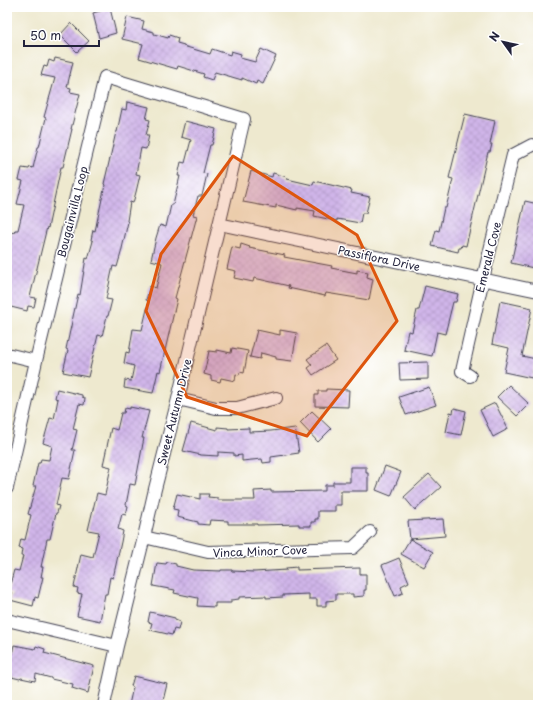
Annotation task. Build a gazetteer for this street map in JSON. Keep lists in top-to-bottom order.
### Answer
{
  "streets": {
    "street": [
      "Bougainvilla Loop",
      "Emerald Cove",
      "Passiflora Drive",
      "Sweet Autumn Drive",
      "Vinca Minor Cove"
    ]
  },
  "crossings": [
    ["Bougainvilla Loop", "Sweet Autumn Drive"],
    ["Emerald Cove", "Passiflora Drive"],
    ["Passiflora Drive", "Sweet Autumn Drive"],
    ["Sweet Autumn Drive", "Vinca Minor Cove"]
  ],
  "scale_bar": "50 m",
  "north": "top left"
}
